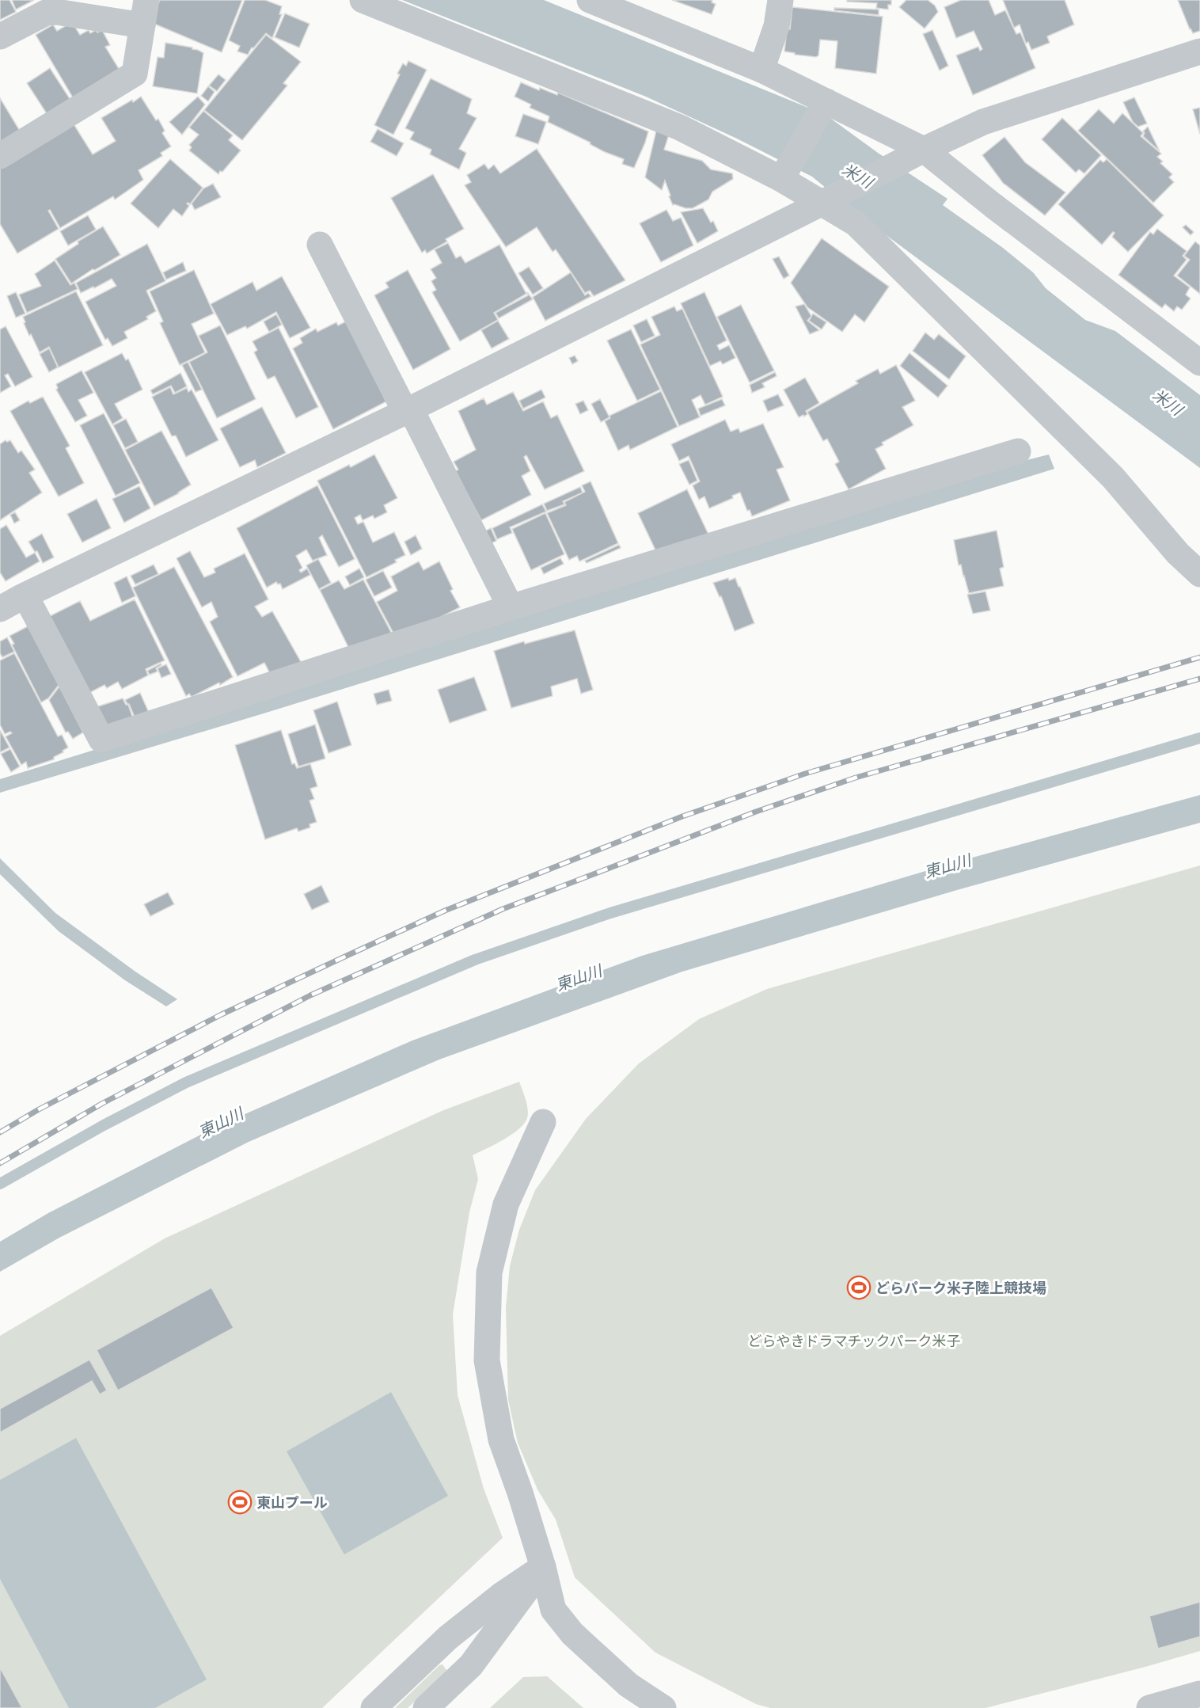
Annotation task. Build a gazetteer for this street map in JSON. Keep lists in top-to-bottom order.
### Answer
{
  "water": ["米川", "東山川"],
  "parks": ["どらやきドラマチックパーク米子"],
  "places": {
    "sports": ["どらパーク米子陸上競技場", "東山プール"]
  }
}
